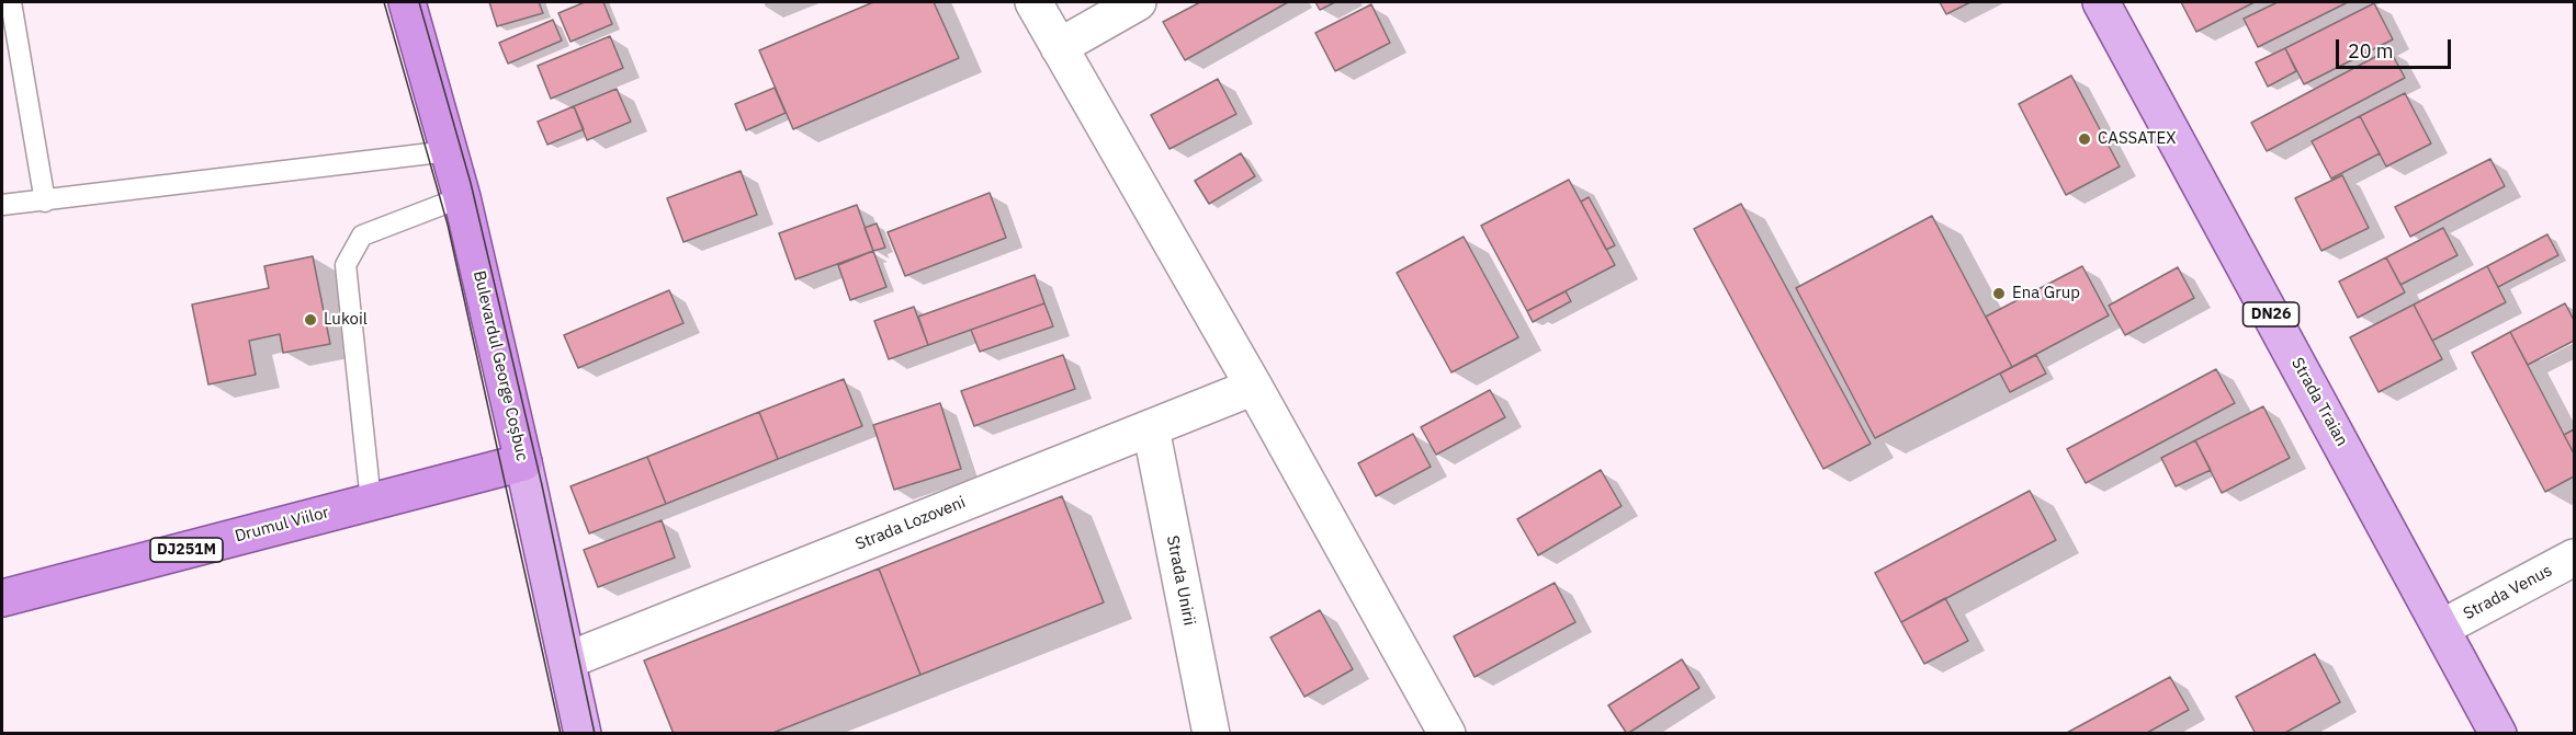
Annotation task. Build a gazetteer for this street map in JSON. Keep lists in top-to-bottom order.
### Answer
{
  "streets": {
    "highway": ["Bulevardul George Coșbuc", "Drumul Viilor", "DJ251M"],
    "main road": ["DN26", "Strada Traian"],
    "street": ["Strada Lozoveni", "Strada Unirii", "Strada Venus"]
  },
  "crossings": [
    ["Bulevardul George Coșbuc", "Strada Lozoveni"],
    ["Bulevardul George Coșbuc", "Drumul Viilor"],
    ["Strada Traian", "Strada Venus"],
    ["Strada Lozoveni", "Strada Unirii"]
  ],
  "places": ["CASSATEX", "Ena Grup", "Lukoil"],
  "scale_bar": "20 m"
}
